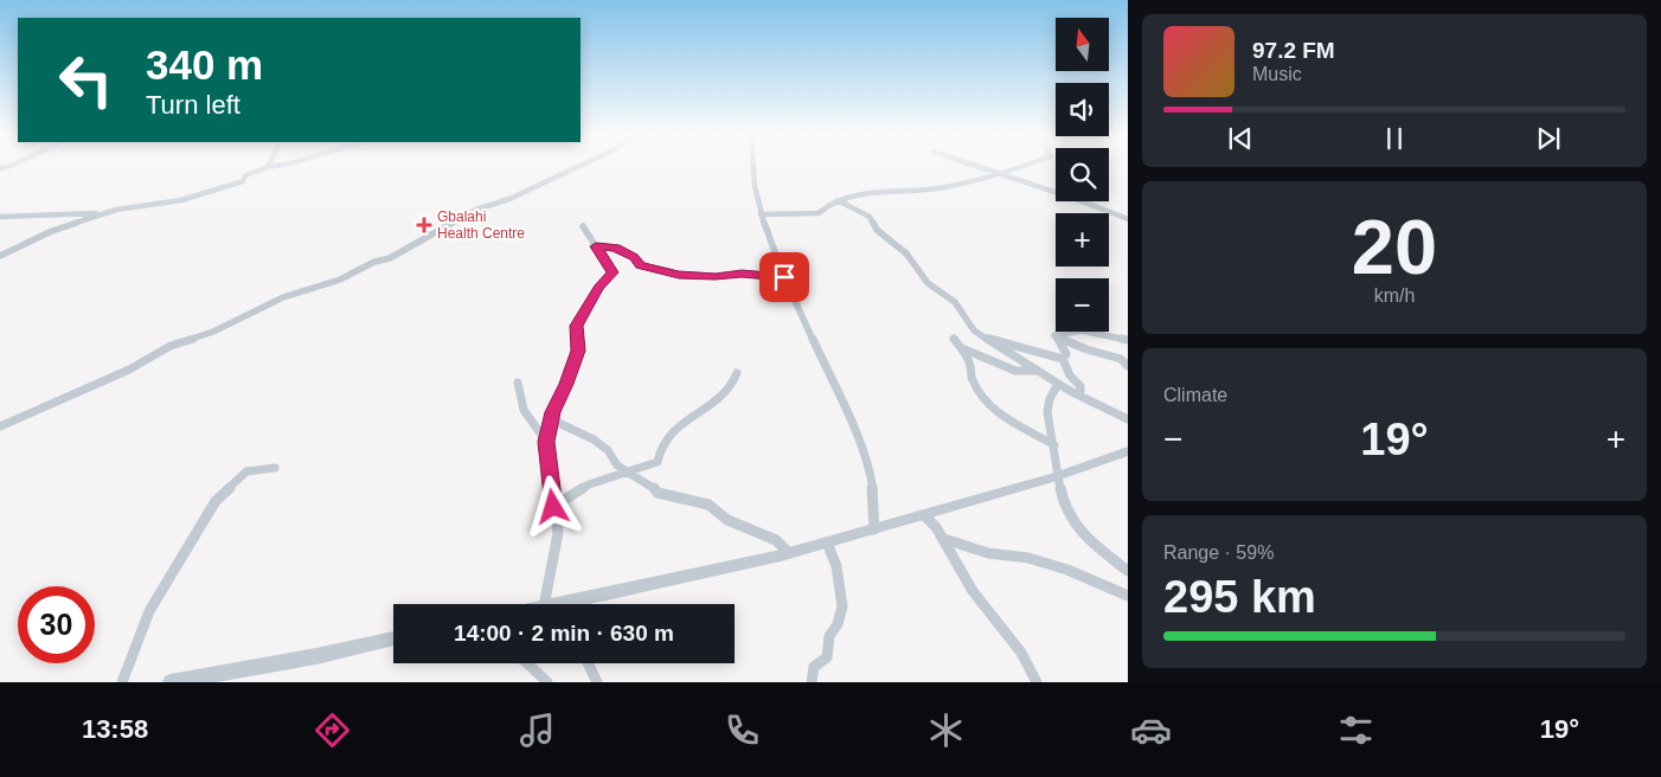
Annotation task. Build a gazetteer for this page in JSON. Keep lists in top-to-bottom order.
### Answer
{
  "places": {
    "health": ["Gbalahi Health Centre"]
  },
  "north": "top",
  "page": {
    "map_buttons": ["+", "−"],
    "turn": ["340 m", "Turn left"],
    "song": ["97.2 FM", "Music"],
    "tile": [
      ["20", "km/h"],
      "Climate",
      ["Range · 59%", "295 km"]
    ],
    "heat": ["−", "19°", "+"],
    "limit": "30",
    "trip": "14:00 · 2 min · 630 m",
    "tabs": ["13:58", "19°"]
  }
}
